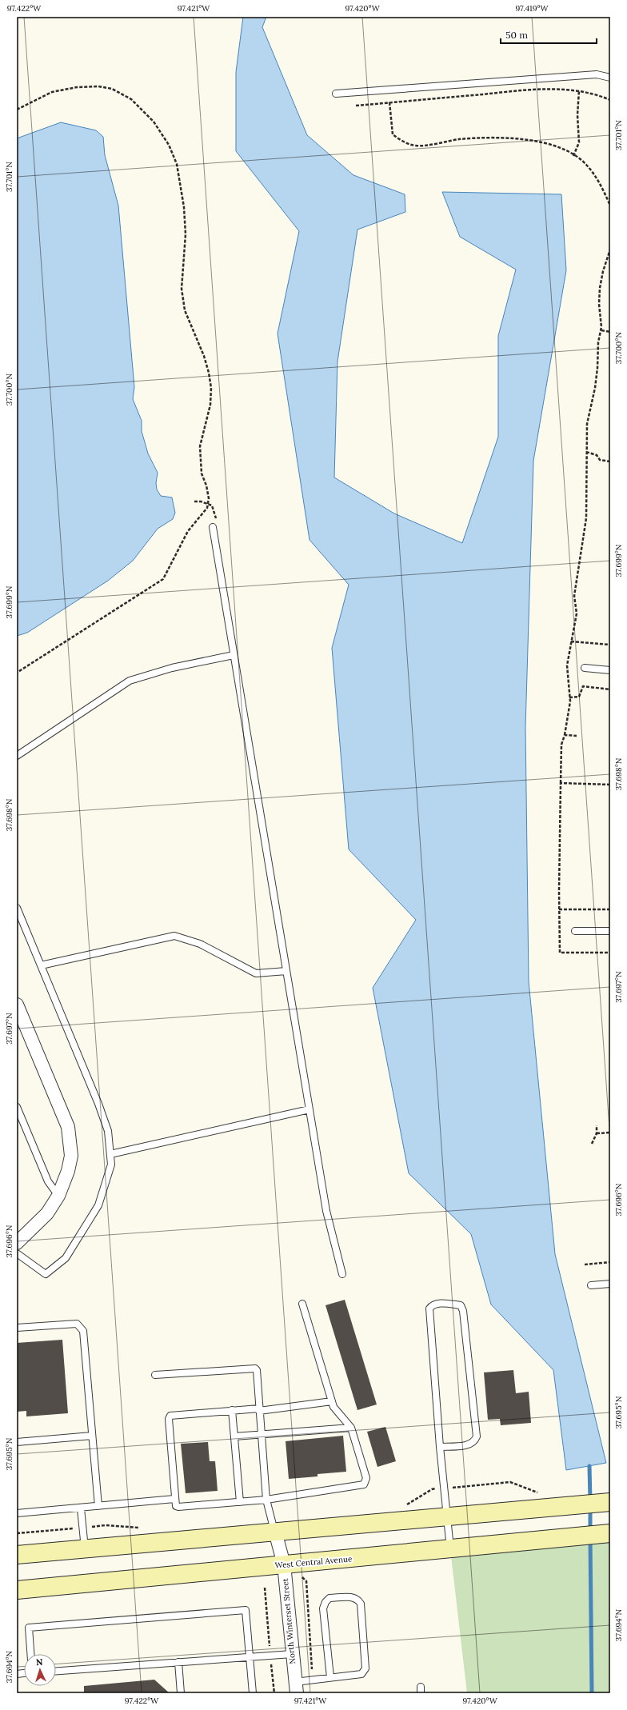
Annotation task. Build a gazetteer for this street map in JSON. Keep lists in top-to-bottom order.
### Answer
{
  "streets": {
    "main road": ["West Central Avenue"],
    "street": ["North Winterset Street"]
  },
  "crossings": [
    ["West Central Avenue", "North Winterset Street"]
  ],
  "scale_bar": "50 m",
  "north": "top",
  "coordinates": [
    "97.422°W",
    "97.421°W",
    "97.420°W",
    "97.419°W",
    "37.701°N",
    "37.700°N",
    "37.699°N",
    "37.698°N",
    "37.697°N",
    "37.696°N",
    "37.695°N",
    "37.694°N"
  ]
}
